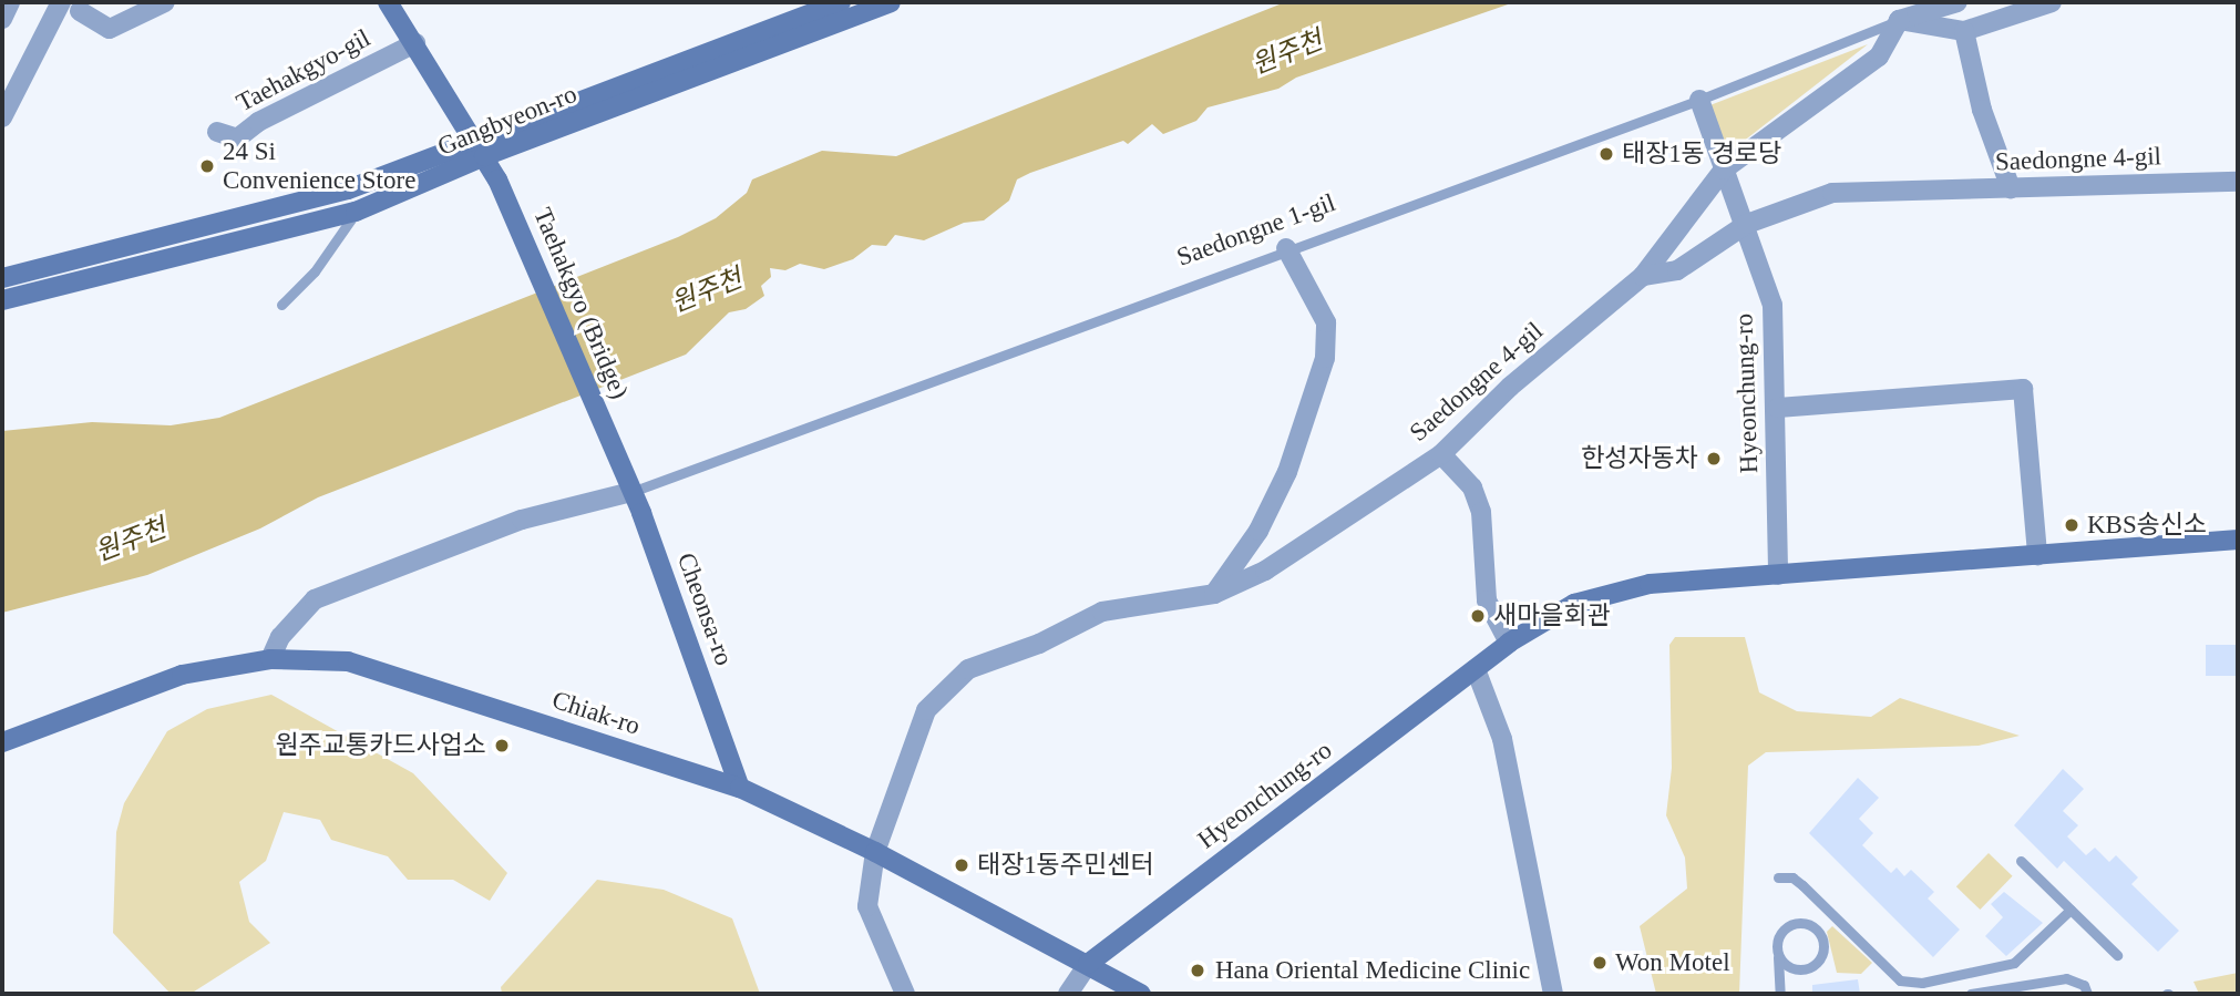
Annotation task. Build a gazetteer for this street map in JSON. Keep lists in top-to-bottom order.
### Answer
{
  "streets": {
    "street": [
      "Taehakgyo-gil",
      "Gangbyeon-ro",
      "Saedongne 4-gil",
      "Taehakgyo (Bridge)",
      "Hyeonchung-ro",
      "Cheonsa-ro",
      "Chiak-ro"
    ],
    "lane": ["Saedongne 1-gil"]
  },
  "crossings": [
    ["Gangbyeon-ro", "Taehakgyo (Bridge)"],
    ["Saedongne 4-gil", "Hyeonchung-ro"],
    ["Saedongne 4-gil", "Chiak-ro"],
    ["Saedongne 1-gil", "Hyeonchung-ro"],
    ["Saedongne 1-gil", "Cheonsa-ro"],
    ["Taehakgyo (Bridge)", "Cheonsa-ro"],
    ["Hyeonchung-ro", "Chiak-ro"],
    ["Cheonsa-ro", "Chiak-ro"]
  ],
  "water": ["원주천"],
  "places": [
    "태장1동 경로당",
    "24 Si Convenience Store",
    "한성자동차",
    "KBS송신소",
    "새마을회관",
    "원주교통카드사업소",
    "태장1동주민센터",
    "Won Motel",
    "Hana Oriental Medicine Clinic"
  ]
}
